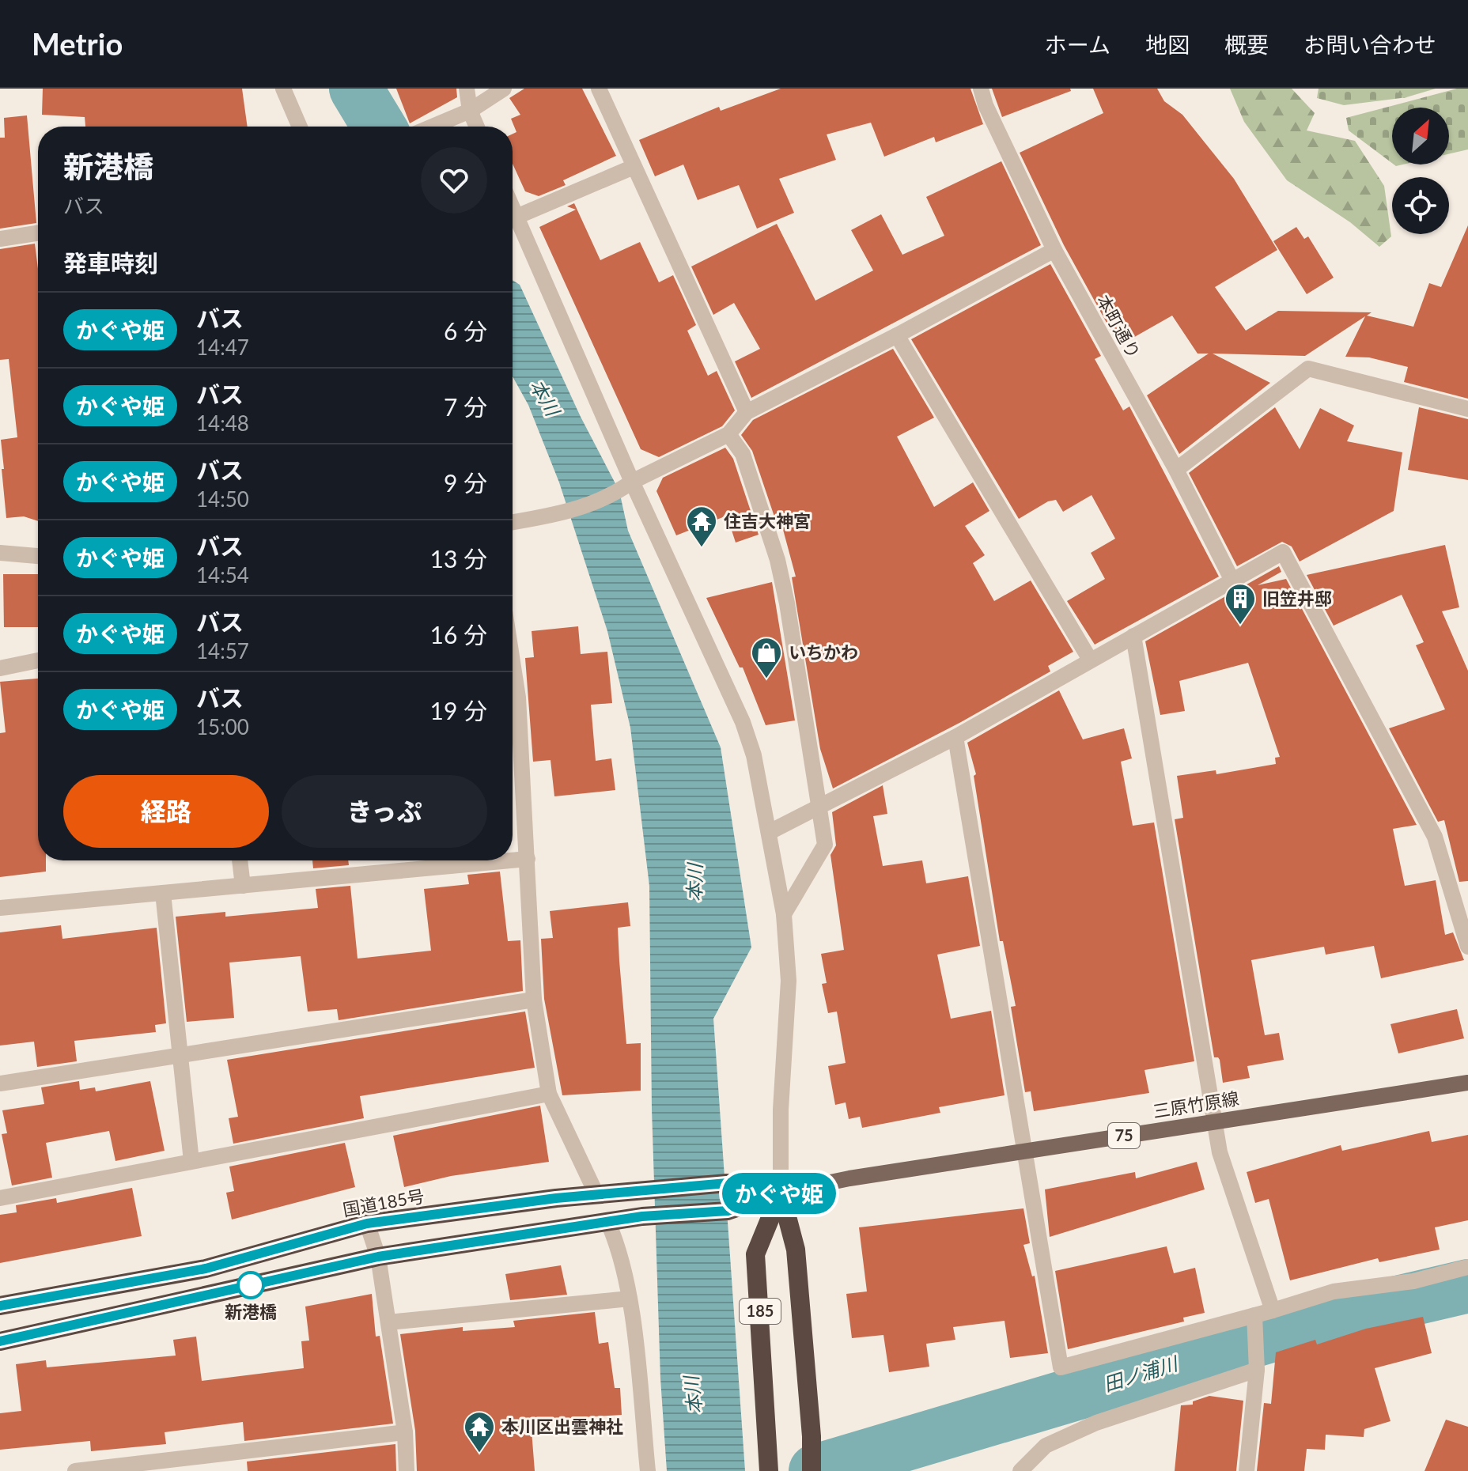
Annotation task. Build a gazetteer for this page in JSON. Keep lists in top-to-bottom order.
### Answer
{
  "streets": {
    "highway": ["国道185号", "185"],
    "main road": ["三原竹原線", "75"],
    "street": ["本町通り"]
  },
  "crossings": [
    ["三原竹原線", "国道185号"],
    ["三原竹原線", "185"],
    ["国道185号", "185"]
  ],
  "water": ["本川", "田ノ浦川"],
  "places": {
    "temple": ["住吉大神宮", "本川区出雲神社"],
    "building": ["旧笠井邸"],
    "shop": ["いちかわ"],
    "other": ["新港橋"]
  },
  "lines": ["bus line かぐや姫"],
  "north": "top right",
  "page": {
    "header": "Metrio",
    "nav": [
      "ホーム",
      "地図",
      "概要",
      "お問い合わせ"
    ],
    "on_map": "かぐや姫",
    "heading": [
      ["新港橋", "バス"],
      "発車時刻"
    ],
    "list": [
      {
        "mark": "かぐや姫",
        "name": "バス",
        "note": "14:47",
        "value": "6 分"
      },
      {
        "mark": "かぐや姫",
        "name": "バス",
        "note": "14:48",
        "value": "7 分"
      },
      {
        "mark": "かぐや姫",
        "name": "バス",
        "note": "14:50",
        "value": "9 分"
      },
      {
        "mark": "かぐや姫",
        "name": "バス",
        "note": "14:54",
        "value": "13 分"
      },
      {
        "mark": "かぐや姫",
        "name": "バス",
        "note": "14:57",
        "value": "16 分"
      },
      {
        "mark": "かぐや姫",
        "name": "バス",
        "note": "15:00",
        "value": "19 分"
      }
    ],
    "buttons": ["経路", "きっぷ"]
  }
}
